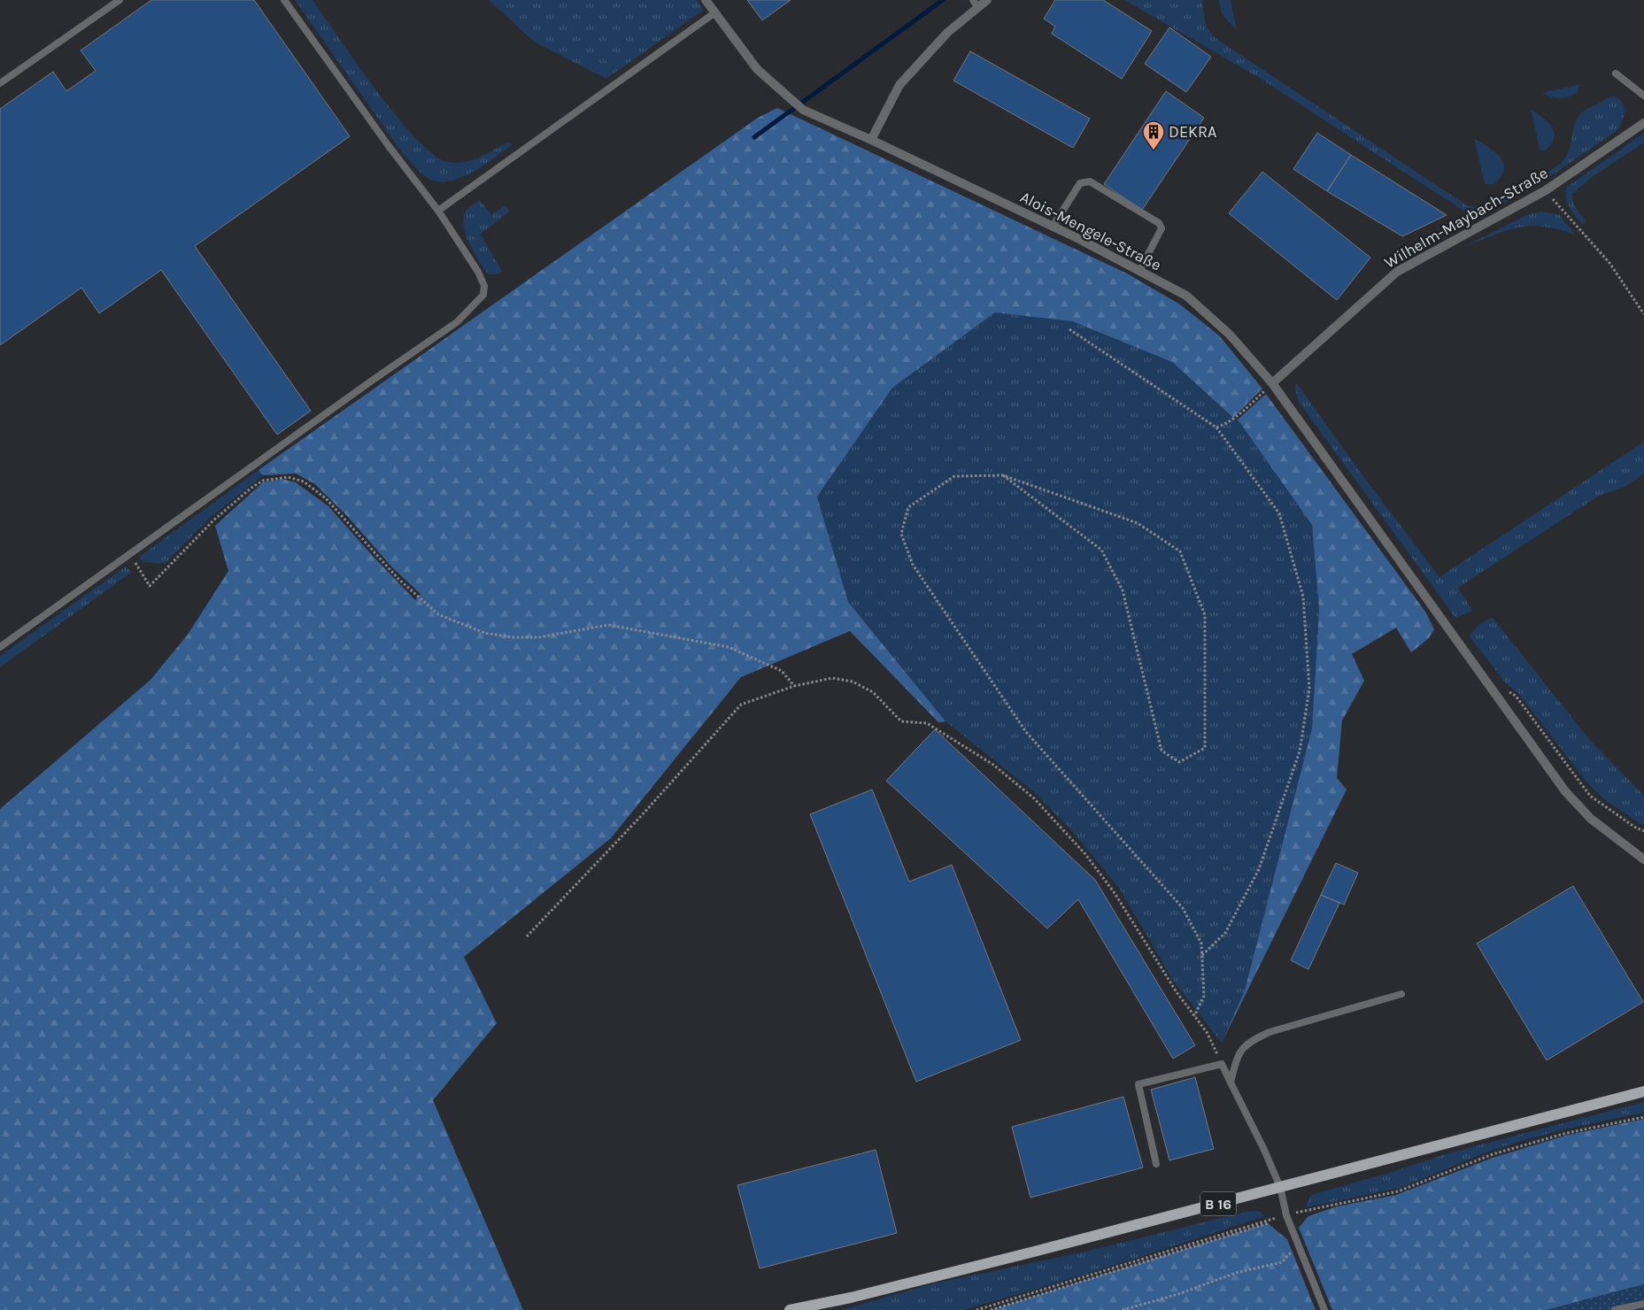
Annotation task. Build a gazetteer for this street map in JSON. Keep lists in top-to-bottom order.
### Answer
{
  "streets": {
    "main road": ["B 16"],
    "street": ["Wilhelm-Maybach-Straße", "Alois-Mengele-Straße"]
  },
  "crossings": [
    ["Wilhelm-Maybach-Straße", "Alois-Mengele-Straße"]
  ],
  "places": {
    "building": ["DEKRA"]
  }
}
